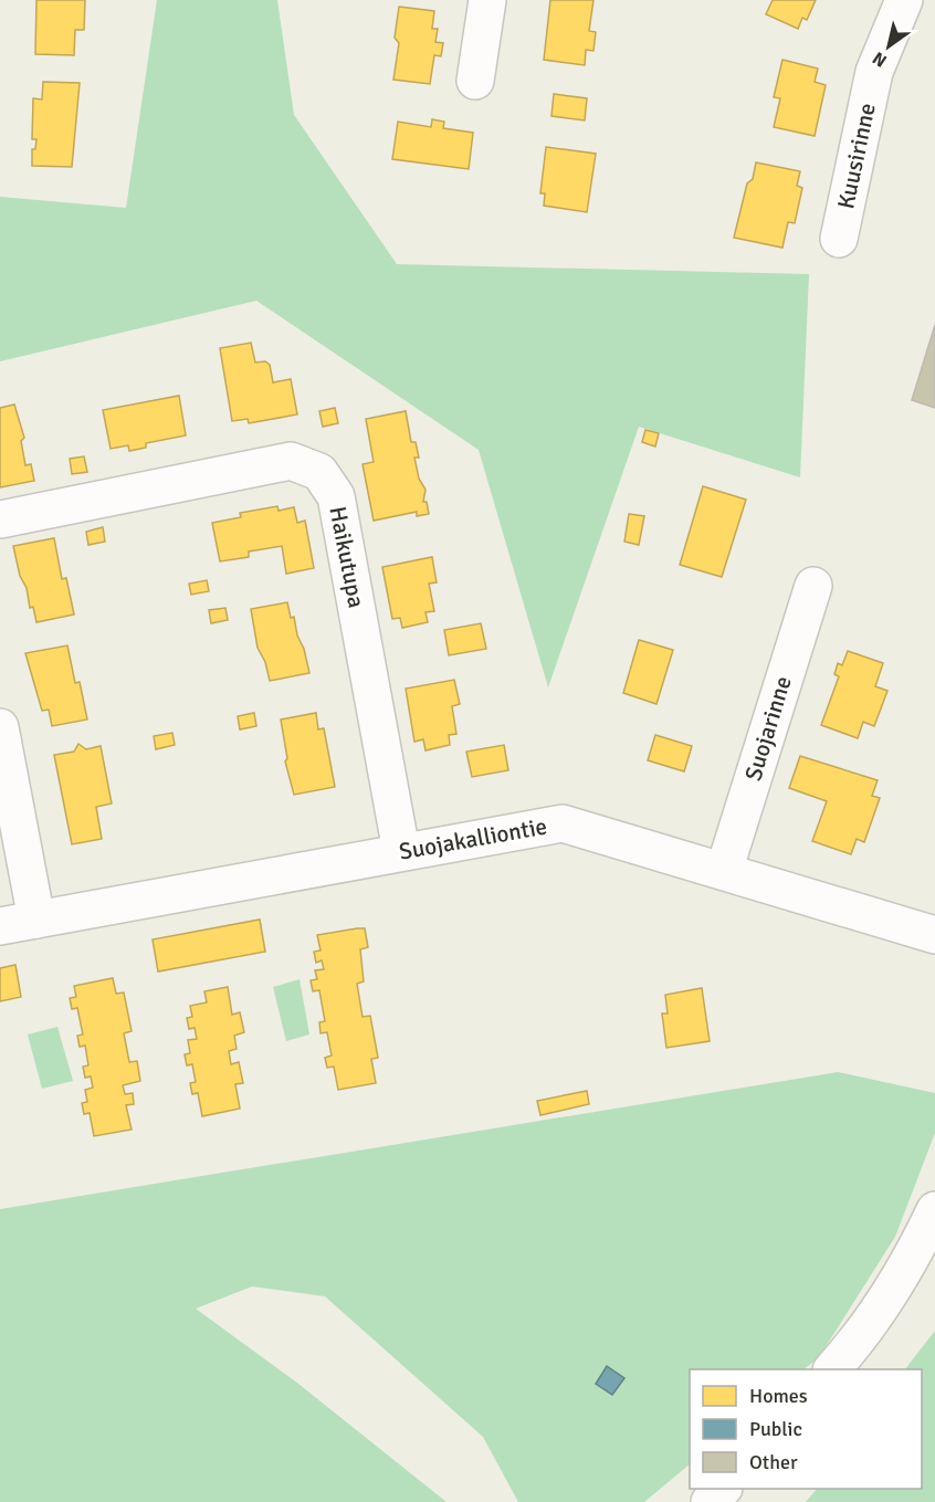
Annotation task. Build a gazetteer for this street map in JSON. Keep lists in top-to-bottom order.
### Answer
{
  "streets": {
    "street": [
      "Kuusirinne",
      "Haikutupa",
      "Suojarinne",
      "Suojakalliontie"
    ]
  },
  "crossings": [
    ["Haikutupa", "Suojakalliontie"],
    ["Suojarinne", "Suojakalliontie"]
  ],
  "legend": ["Homes", "Public", "Other"],
  "north": "bottom left"
}
